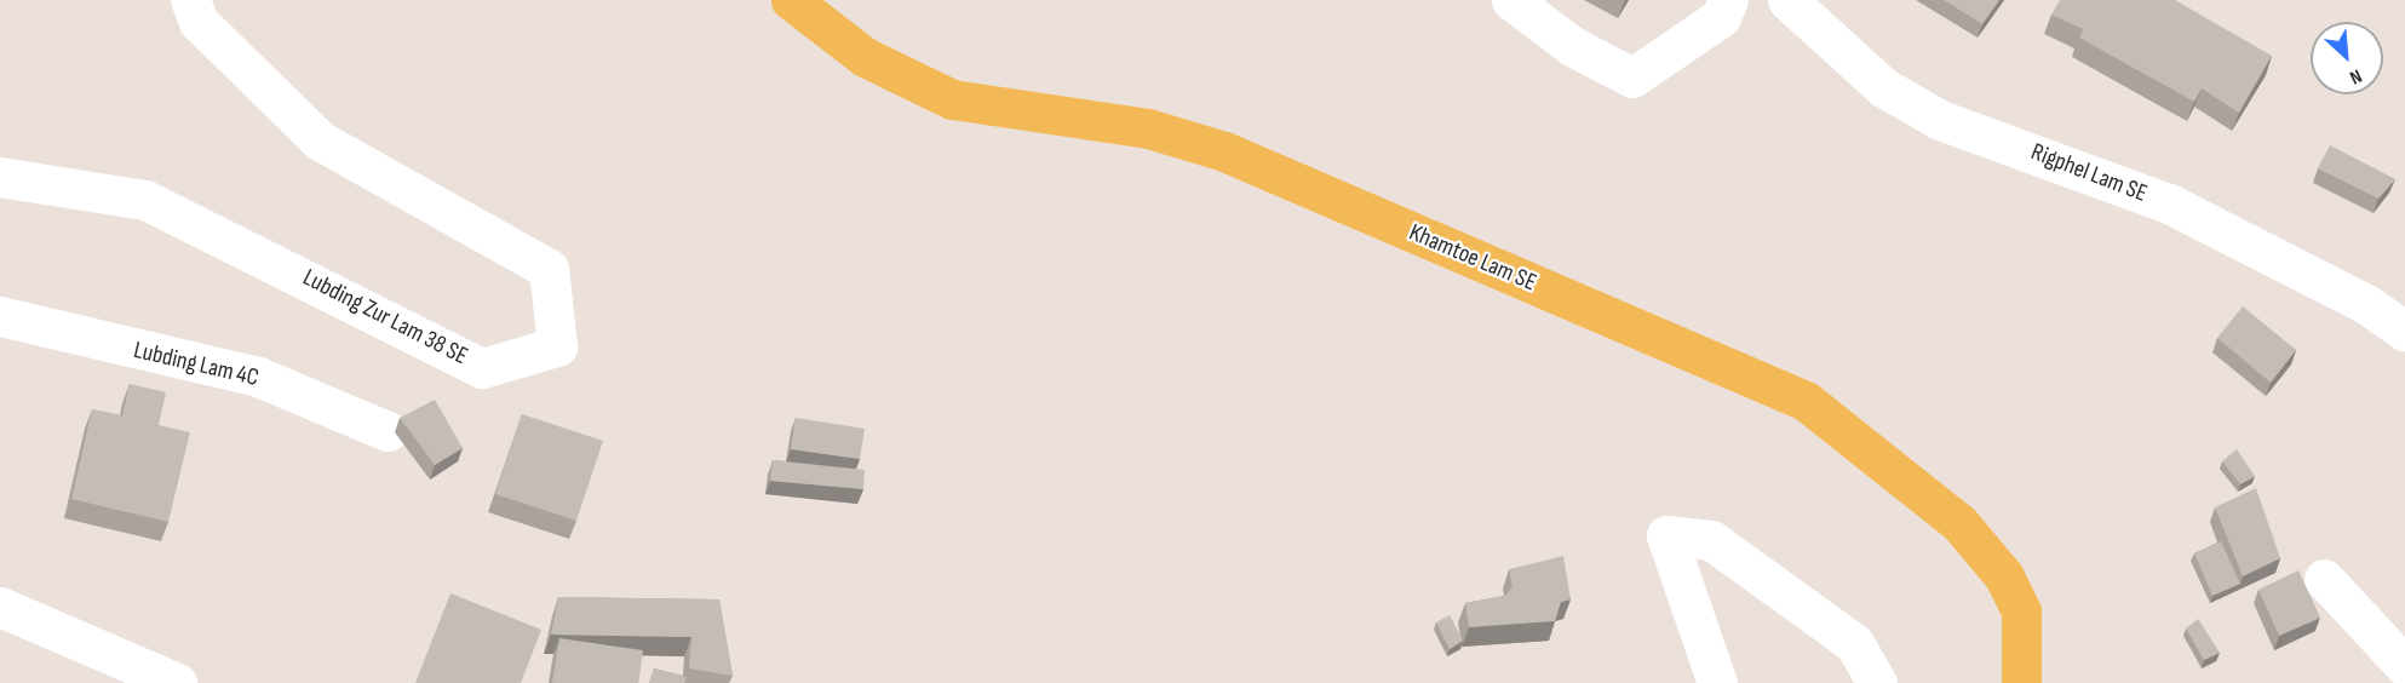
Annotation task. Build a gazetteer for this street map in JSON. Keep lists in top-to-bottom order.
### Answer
{
  "streets": {
    "main road": ["Khamtoe Lam SE"],
    "street": ["Rigphel Lam SE", "Lubding Zur Lam 38 SE", "Lubding Lam 4C"]
  },
  "north": "bottom right"
}
